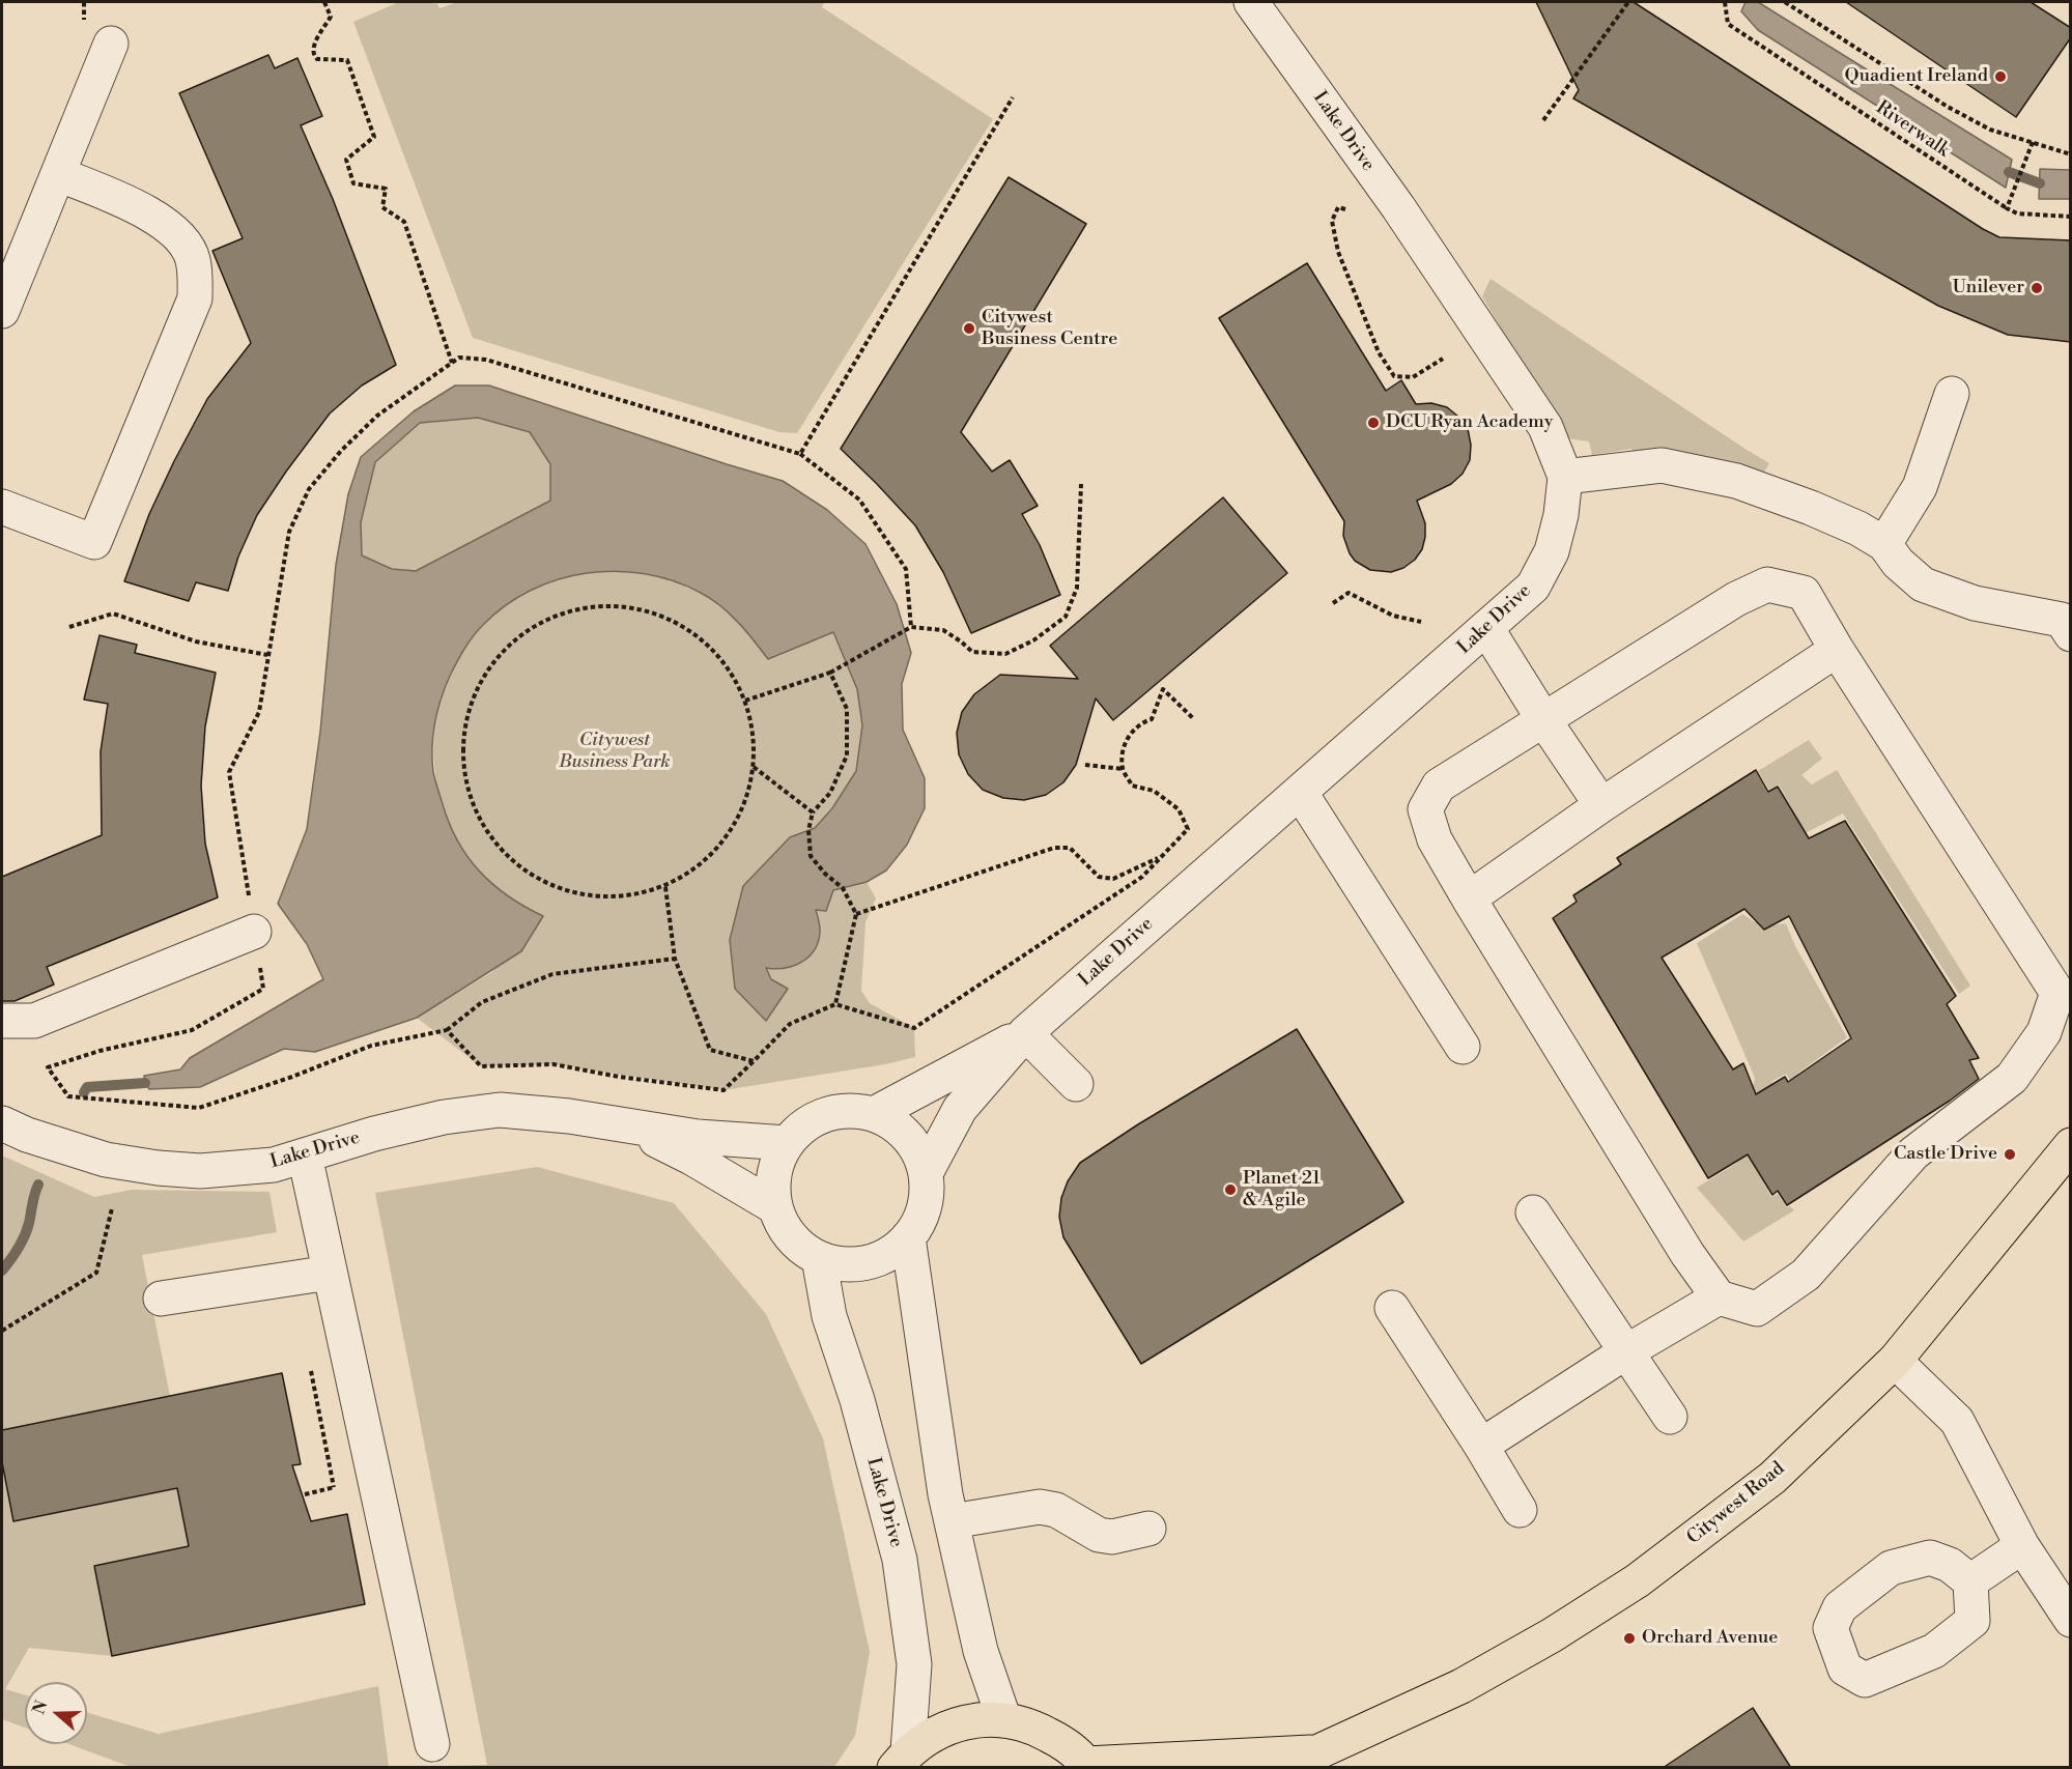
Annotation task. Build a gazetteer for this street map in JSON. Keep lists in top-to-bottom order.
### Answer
{
  "streets": {
    "main road": ["Citywest Road"],
    "street": ["Lake Drive"],
    "path": ["Riverwalk"]
  },
  "parks": ["Citywest Business Park"],
  "places": [
    "Quadient Ireland",
    "Unilever",
    "Citywest Business Centre",
    "DCU Ryan Academy",
    "Castle Drive",
    "Planet 21 & Agile",
    "Orchard Avenue"
  ],
  "north": "left"
}
